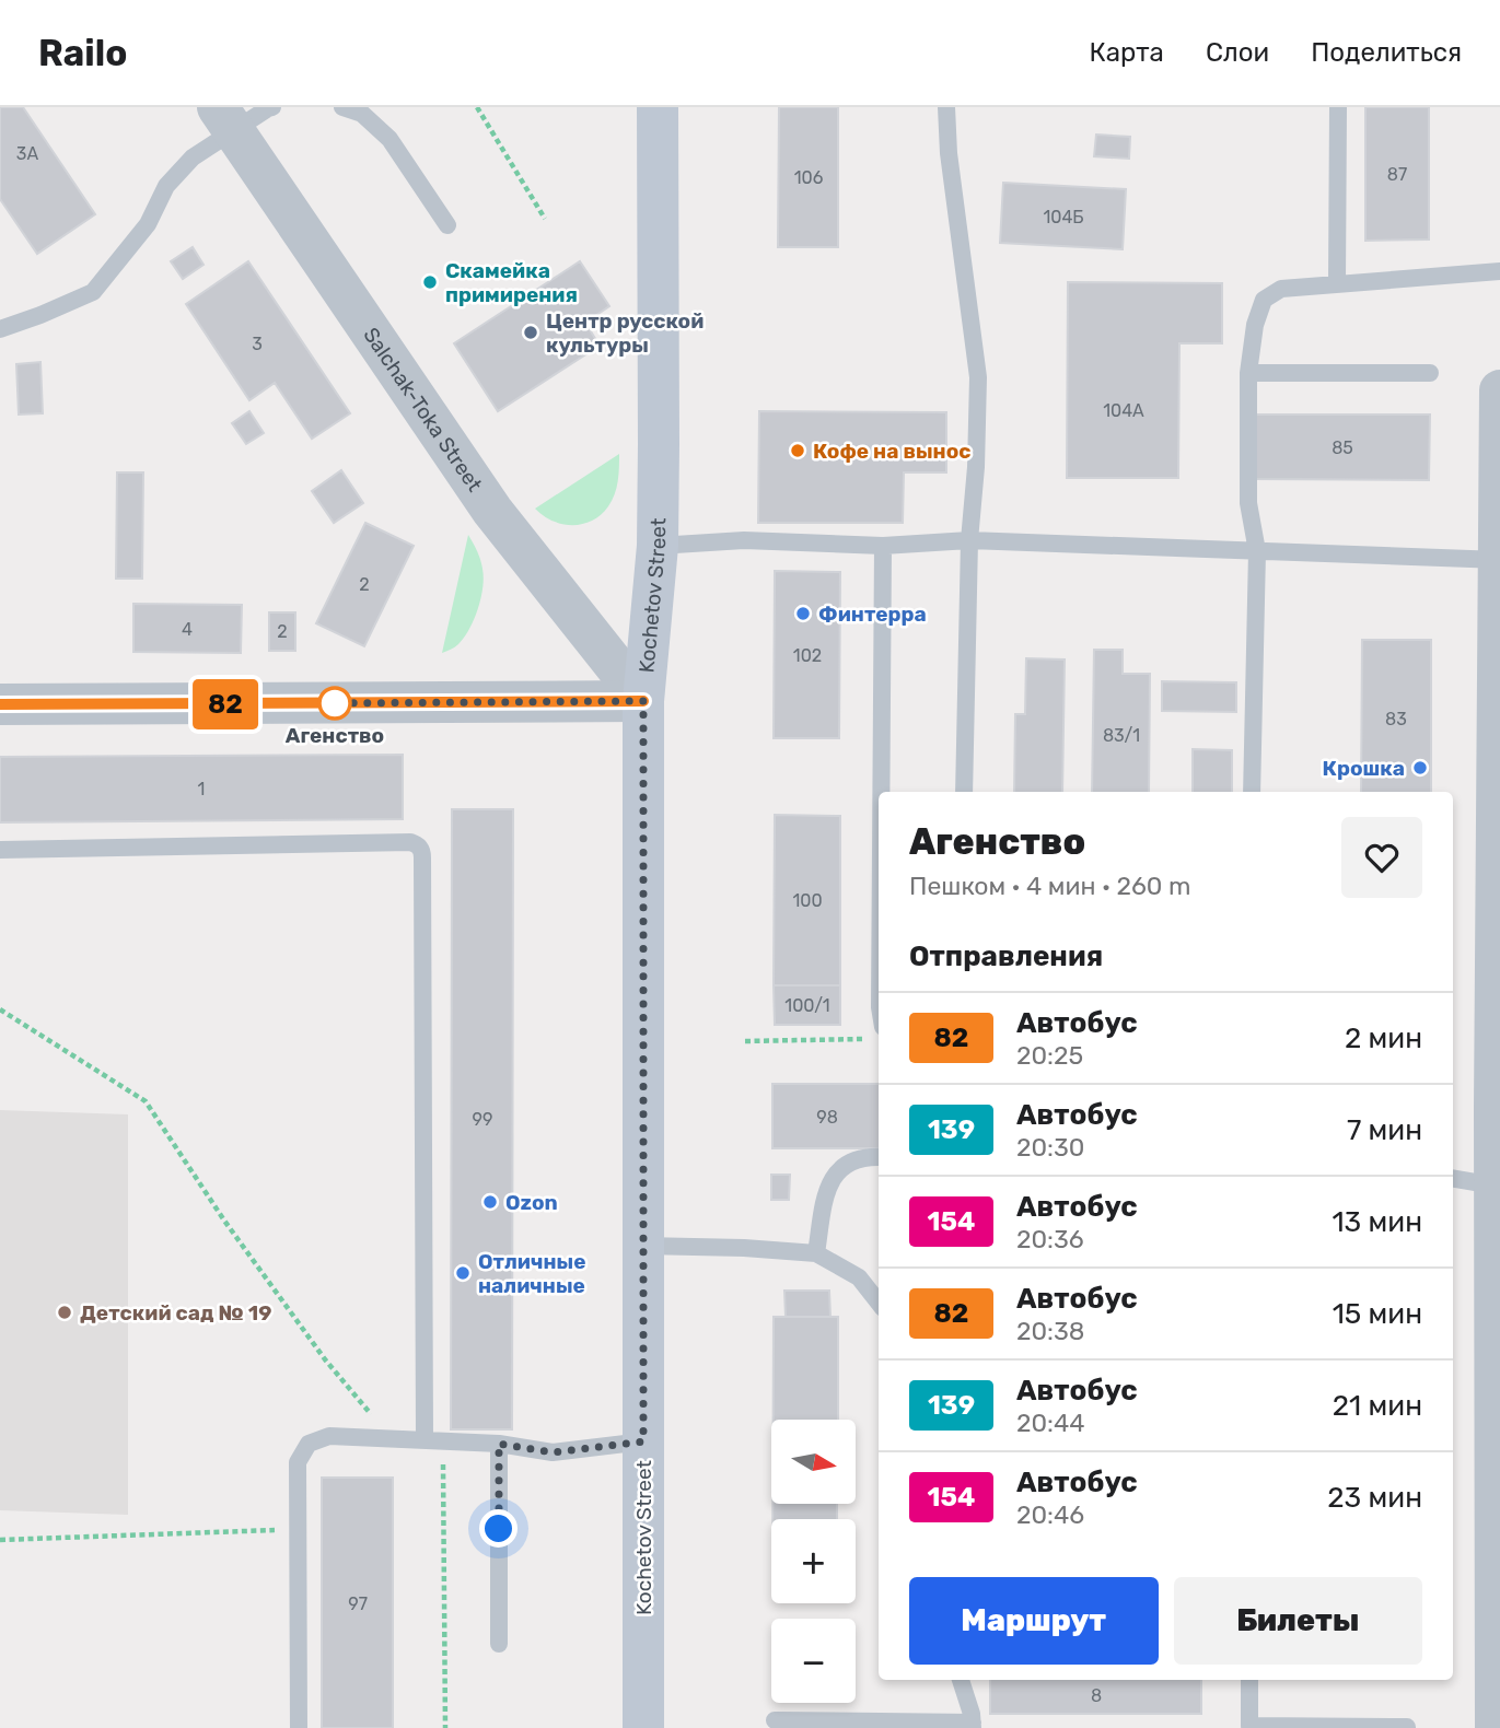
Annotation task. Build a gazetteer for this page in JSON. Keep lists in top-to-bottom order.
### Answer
{
  "streets": {
    "main road": ["Kochetov Street"],
    "street": ["Salchak-Toka Street"]
  },
  "crossings": [
    ["Salchak-Toka Street", "Kochetov Street"]
  ],
  "places": [
    "Скамейка примирения",
    "Центр русской культуры",
    "Кофе на вынос",
    "Финтерра",
    "Агенство",
    "Крошка",
    "Ozon",
    "Отличные наличные",
    "Детский сад № 19"
  ],
  "lines": ["bus line 82"],
  "house_numbers": [
    "3А",
    "87",
    "106",
    "104Б",
    "3",
    "104А",
    "85",
    "2",
    "4",
    "2",
    "102",
    "83",
    "83/1",
    "1",
    "100",
    "100/1",
    "98",
    "99",
    "97",
    "8"
  ],
  "north": "right",
  "page": {
    "header": "Railo",
    "nav": ["Карта", "Слои", "Поделиться"],
    "on_map": "82",
    "heading": [
      ["Агенство", "Пешком · 4 мин · 260 m"],
      "Отправления"
    ],
    "list": [
      {
        "mark": "82",
        "name": "Автобус",
        "note": "20:25",
        "value": "2 мин"
      },
      {
        "mark": "139",
        "name": "Автобус",
        "note": "20:30",
        "value": "7 мин"
      },
      {
        "mark": "154",
        "name": "Автобус",
        "note": "20:36",
        "value": "13 мин"
      },
      {
        "mark": "82",
        "name": "Автобус",
        "note": "20:38",
        "value": "15 мин"
      },
      {
        "mark": "139",
        "name": "Автобус",
        "note": "20:44",
        "value": "21 мин"
      },
      {
        "mark": "154",
        "name": "Автобус",
        "note": "20:46",
        "value": "23 мин"
      }
    ],
    "map_buttons": ["+", "−"],
    "buttons": ["Маршрут", "Билеты"]
  }
}
